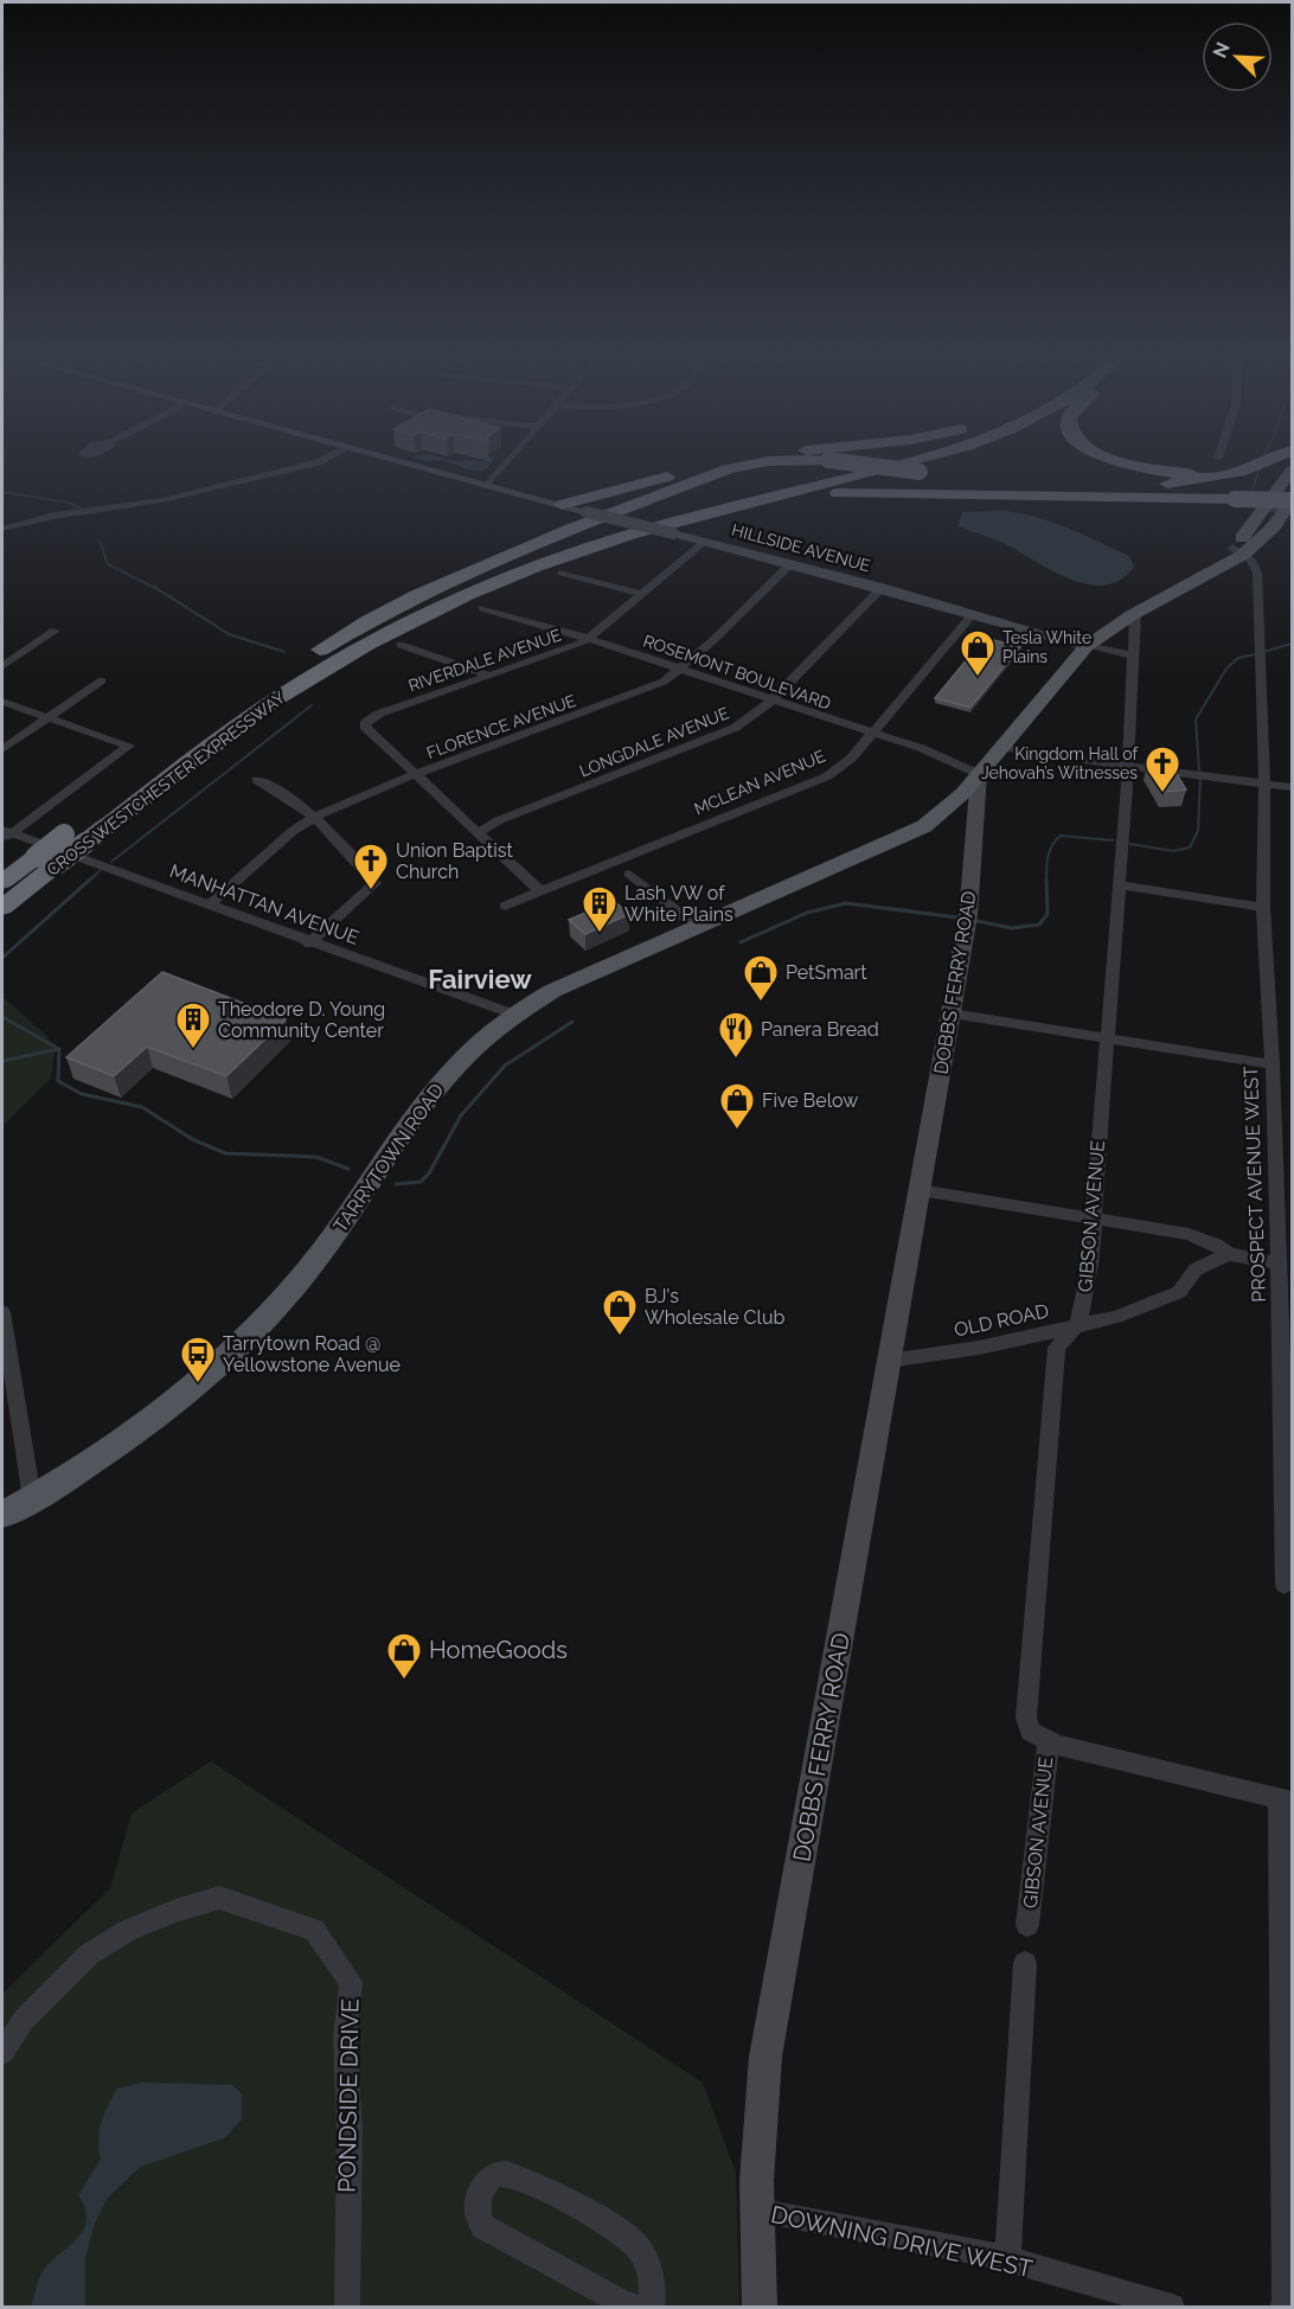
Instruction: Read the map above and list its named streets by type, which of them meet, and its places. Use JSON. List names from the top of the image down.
{
  "streets": {
    "highway": ["CROSS WESTCHESTER EXPRESSWAY"],
    "main road": ["HILLSIDE AVENUE", "DOBBS FERRY ROAD", "TARRYTOWN ROAD"],
    "street": [
      "RIVERDALE AVENUE",
      "ROSEMONT BOULEVARD",
      "FLORENCE AVENUE",
      "LONGDALE AVENUE",
      "MCLEAN AVENUE",
      "MANHATTAN AVENUE",
      "PROSPECT AVENUE WEST",
      "GIBSON AVENUE",
      "OLD ROAD",
      "PONDSIDE DRIVE",
      "DOWNING DRIVE WEST"
    ]
  },
  "crossings": [
    ["HILLSIDE AVENUE", "RIVERDALE AVENUE"],
    ["HILLSIDE AVENUE", "FLORENCE AVENUE"],
    ["HILLSIDE AVENUE", "LONGDALE AVENUE"],
    ["HILLSIDE AVENUE", "MCLEAN AVENUE"],
    ["HILLSIDE AVENUE", "CROSS WESTCHESTER EXPRESSWAY"],
    ["HILLSIDE AVENUE", "TARRYTOWN ROAD"],
    ["RIVERDALE AVENUE", "ROSEMONT BOULEVARD"],
    ["RIVERDALE AVENUE", "FLORENCE AVENUE"],
    ["ROSEMONT BOULEVARD", "FLORENCE AVENUE"],
    ["ROSEMONT BOULEVARD", "LONGDALE AVENUE"],
    ["ROSEMONT BOULEVARD", "MCLEAN AVENUE"],
    ["ROSEMONT BOULEVARD", "DOBBS FERRY ROAD"],
    ["ROSEMONT BOULEVARD", "TARRYTOWN ROAD"],
    ["FLORENCE AVENUE", "MANHATTAN AVENUE"],
    ["MANHATTAN AVENUE", "TARRYTOWN ROAD"],
    ["DOBBS FERRY ROAD", "TARRYTOWN ROAD"],
    ["DOBBS FERRY ROAD", "OLD ROAD"],
    ["DOBBS FERRY ROAD", "DOWNING DRIVE WEST"],
    ["TARRYTOWN ROAD", "PROSPECT AVENUE WEST"],
    ["TARRYTOWN ROAD", "GIBSON AVENUE"],
    ["GIBSON AVENUE", "OLD ROAD"]
  ],
  "districts": ["Fairview"],
  "places": {
    "shop": [
      "Tesla White Plains",
      "PetSmart",
      "Five Below",
      "BJ's Wholesale Club",
      "HomeGoods"
    ],
    "church": ["Kingdom Hall of Jehovah’s Witnesses", "Union Baptist Church"],
    "building": ["Lash VW of White Plains", "Theodore D. Young Community Center"],
    "restaurant": ["Panera Bread"],
    "bus stop": ["Tarrytown Road @ Yellowstone Avenue"]
  },
  "north": "top left"
}
